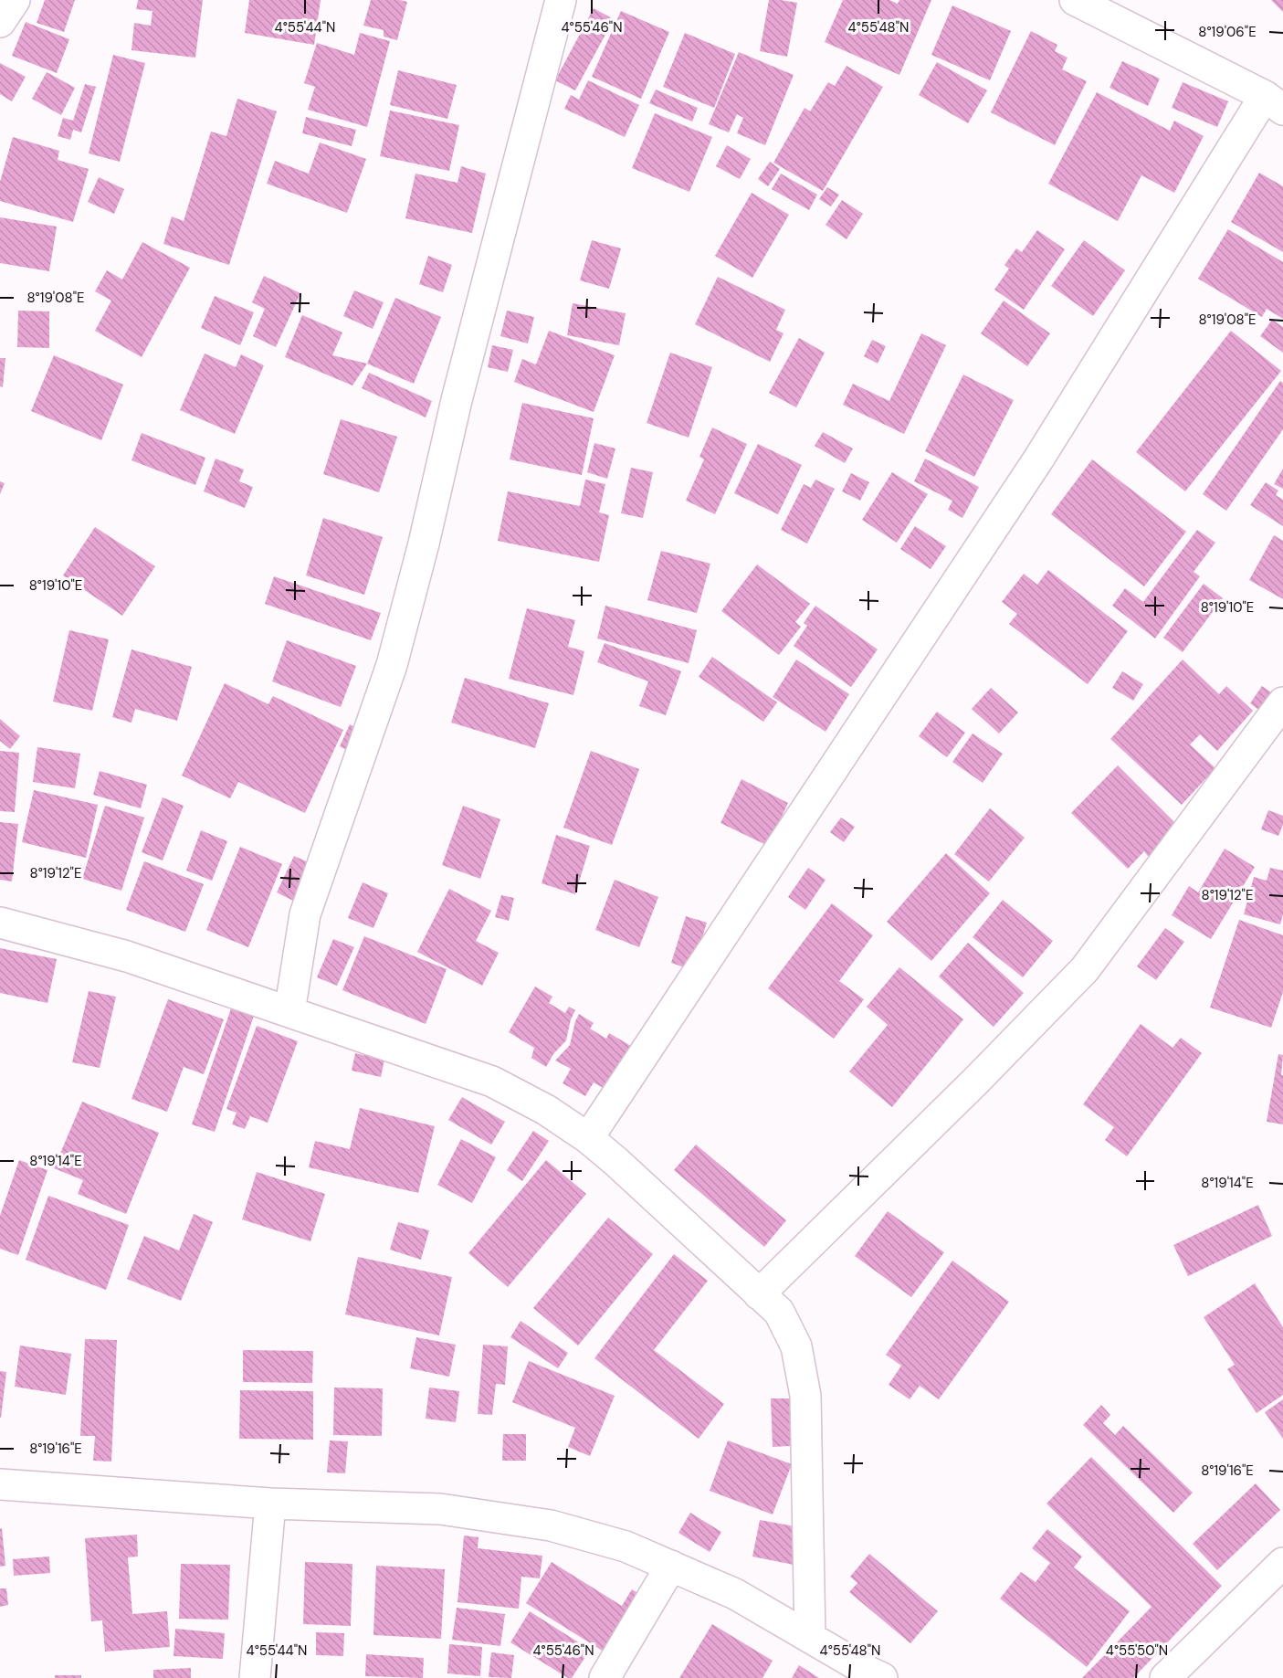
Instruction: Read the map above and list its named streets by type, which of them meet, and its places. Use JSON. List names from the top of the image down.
{
  "coordinates": [
    "4°55'44\"N",
    "4°55'46\"N",
    "4°55'48\"N",
    "8°19'06\"E",
    "8°19'08\"E",
    "8°19'10\"E",
    "8°19'12\"E",
    "8°19'14\"E",
    "8°19'16\"E",
    "4°55'50\"N"
  ]
}
